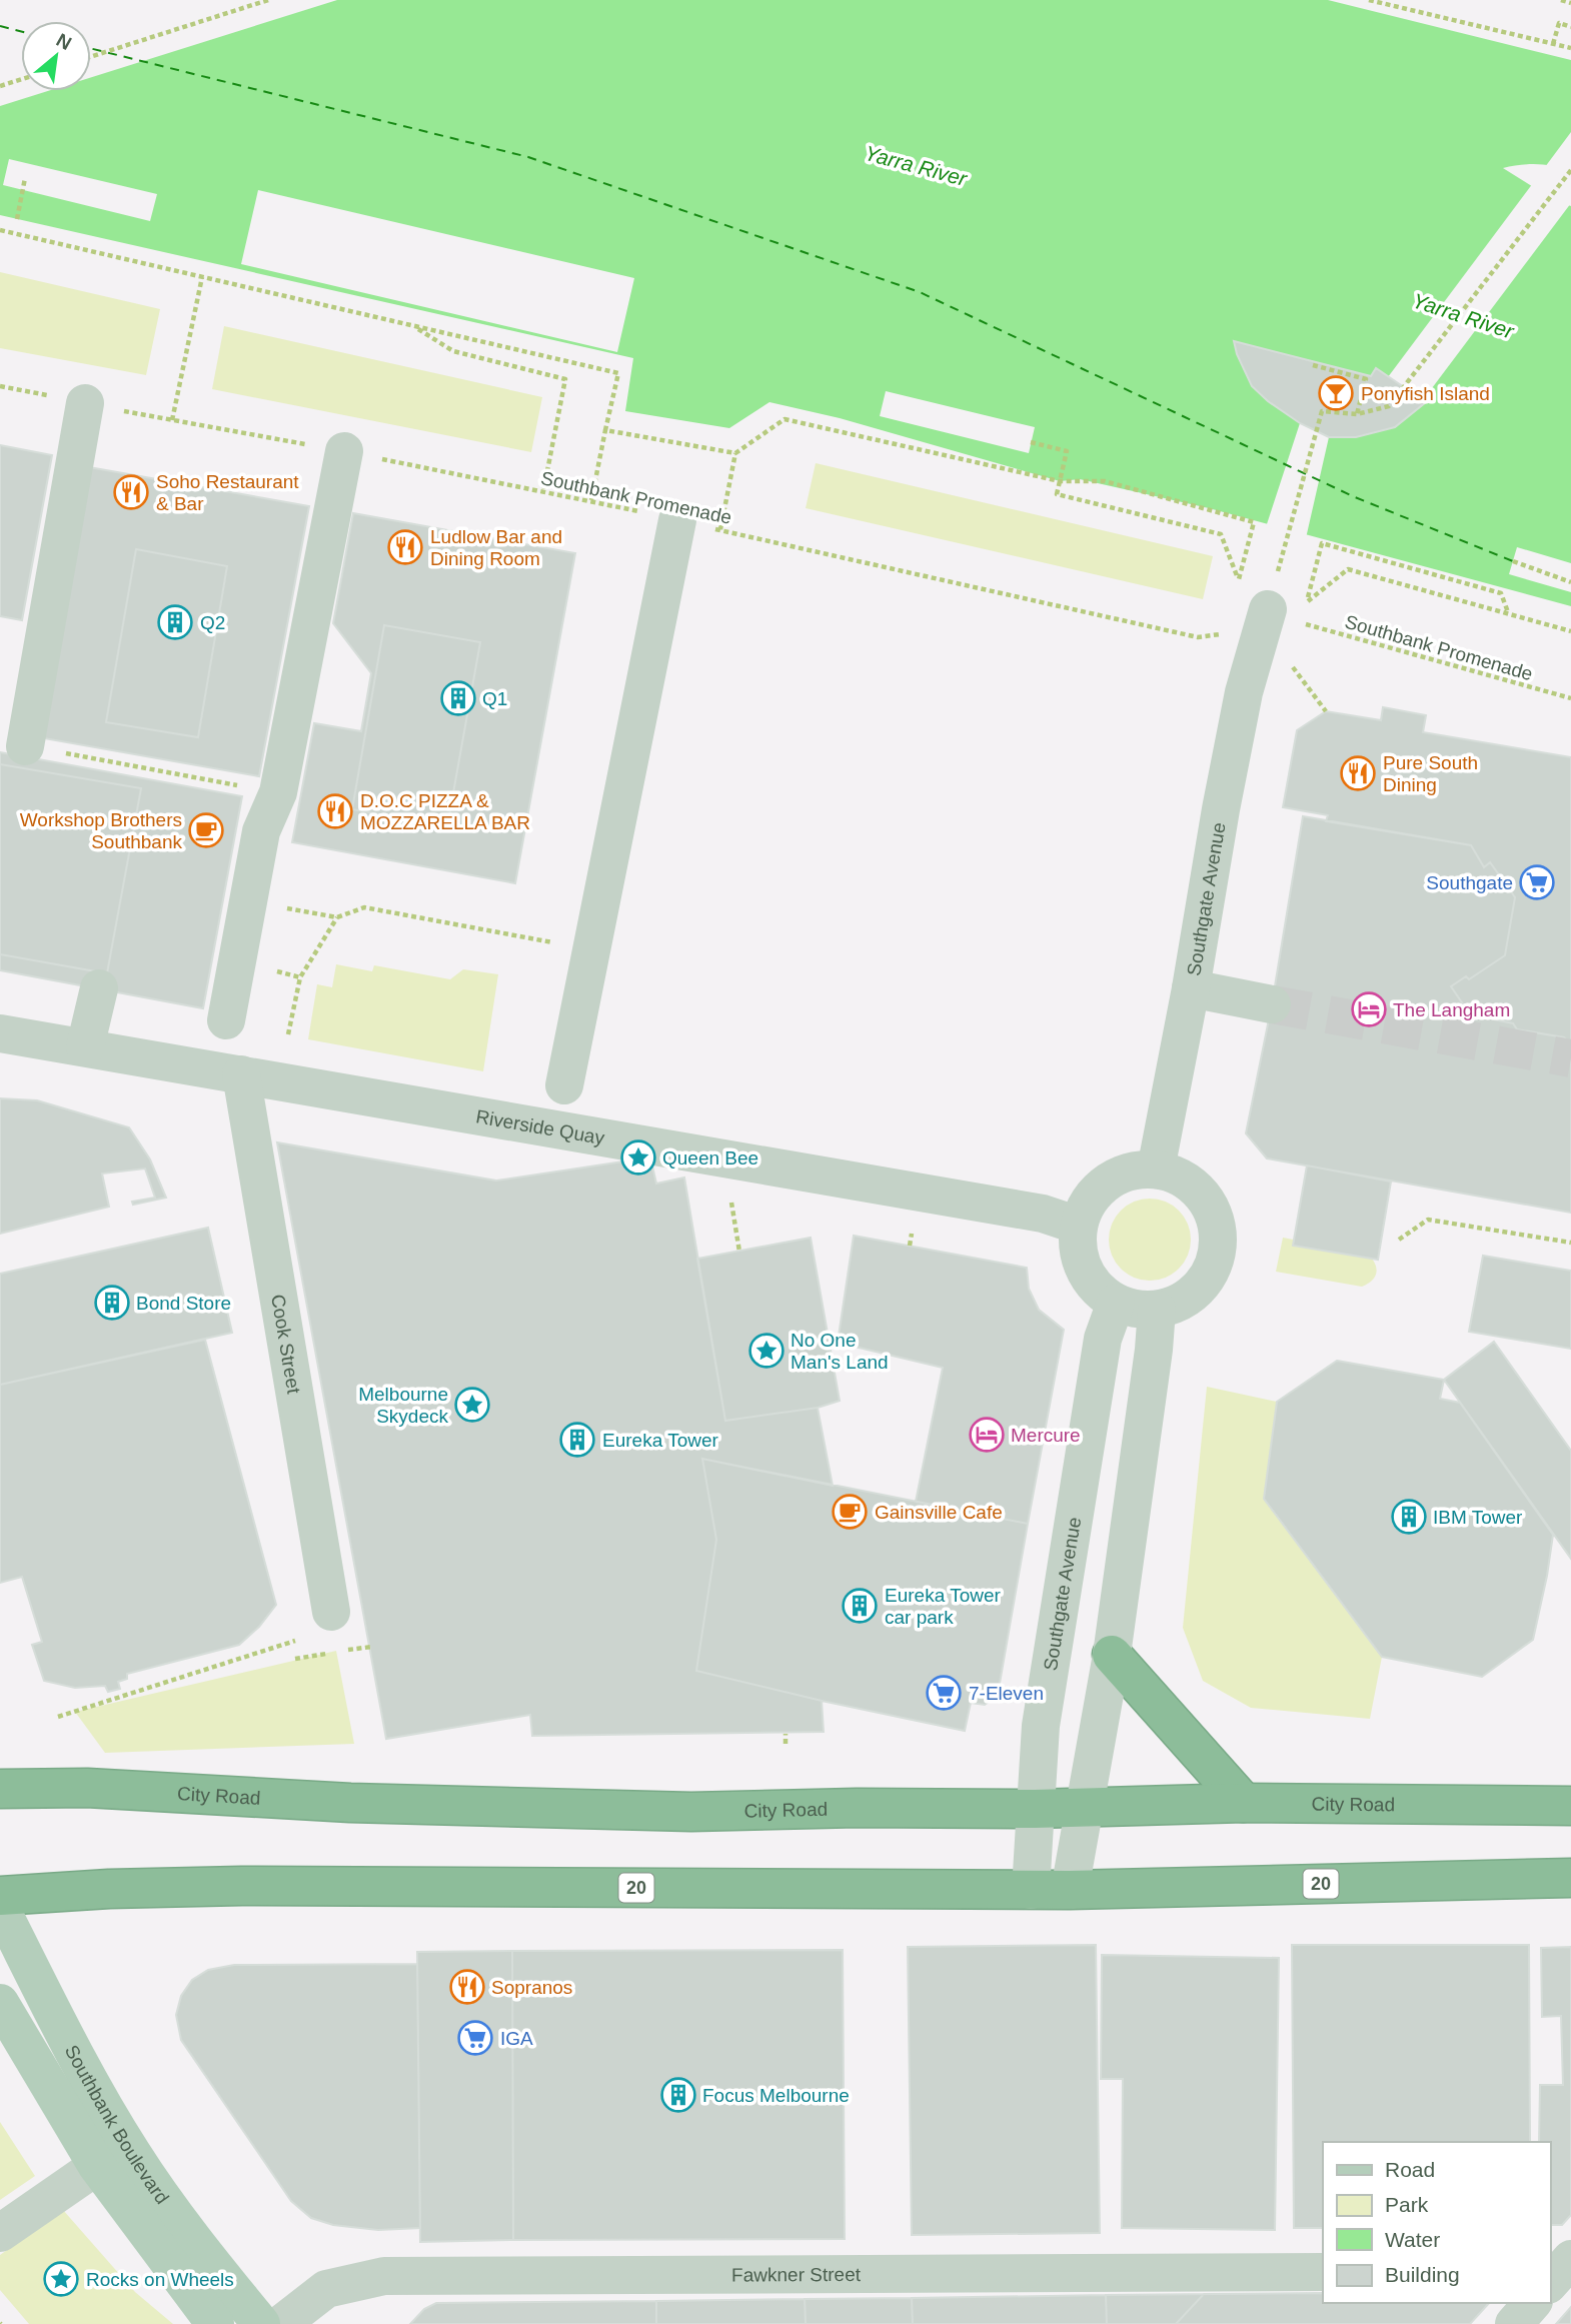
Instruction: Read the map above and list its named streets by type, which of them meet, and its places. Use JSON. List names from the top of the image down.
{
  "streets": {
    "highway": ["City Road", "20"],
    "main road": ["Southbank Boulevard"],
    "street": [
      "Southgate Avenue",
      "Riverside Quay",
      "Cook Street",
      "Fawkner Street"
    ],
    "path": ["Southbank Promenade"]
  },
  "crossings": [
    ["Southbank Promenade", "Southgate Avenue"],
    ["Southgate Avenue", "Riverside Quay"],
    ["Southgate Avenue", "City Road"],
    ["Southgate Avenue", "20"],
    ["Riverside Quay", "Cook Street"]
  ],
  "water": ["Yarra River"],
  "places": {
    "bar": ["Ponyfish Island"],
    "restaurant": [
      "Soho Restaurant & Bar",
      "Ludlow Bar and Dining Room",
      "Pure South Dining",
      "D.O.C PIZZA & MOZZARELLA BAR",
      "Sopranos"
    ],
    "building": [
      "Q2",
      "Q1",
      "Bond Store",
      "Eureka Tower",
      "IBM Tower",
      "Eureka Tower car park",
      "Focus Melbourne"
    ],
    "cafe": ["Workshop Brothers Southbank", "Gainsville Cafe"],
    "supermarket": ["Southgate", "7-Eleven", "IGA"],
    "hotel": ["The Langham", "Mercure"],
    "place": [
      "Queen Bee",
      "No One Man's Land",
      "Melbourne Skydeck",
      "Rocks on Wheels"
    ]
  },
  "legend": [
    "Road",
    "Park",
    "Water",
    "Building"
  ],
  "north": "top right"
}
